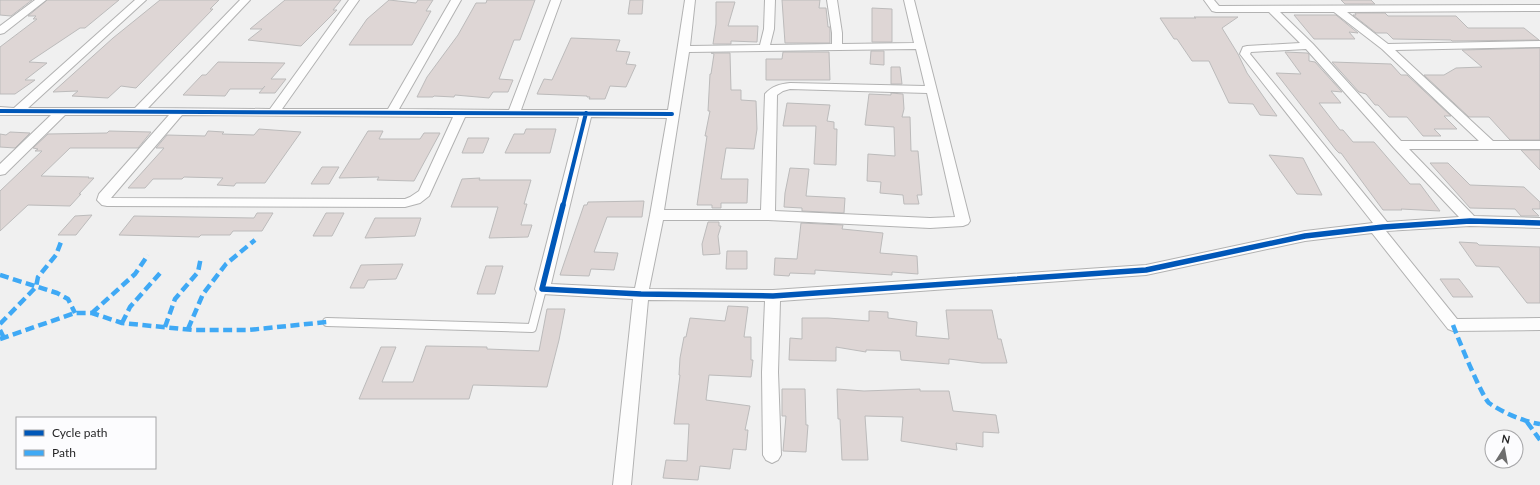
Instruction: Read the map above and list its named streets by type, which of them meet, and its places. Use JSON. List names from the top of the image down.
{
  "legend": ["Cycle path", "Path"],
  "north": "top"
}
